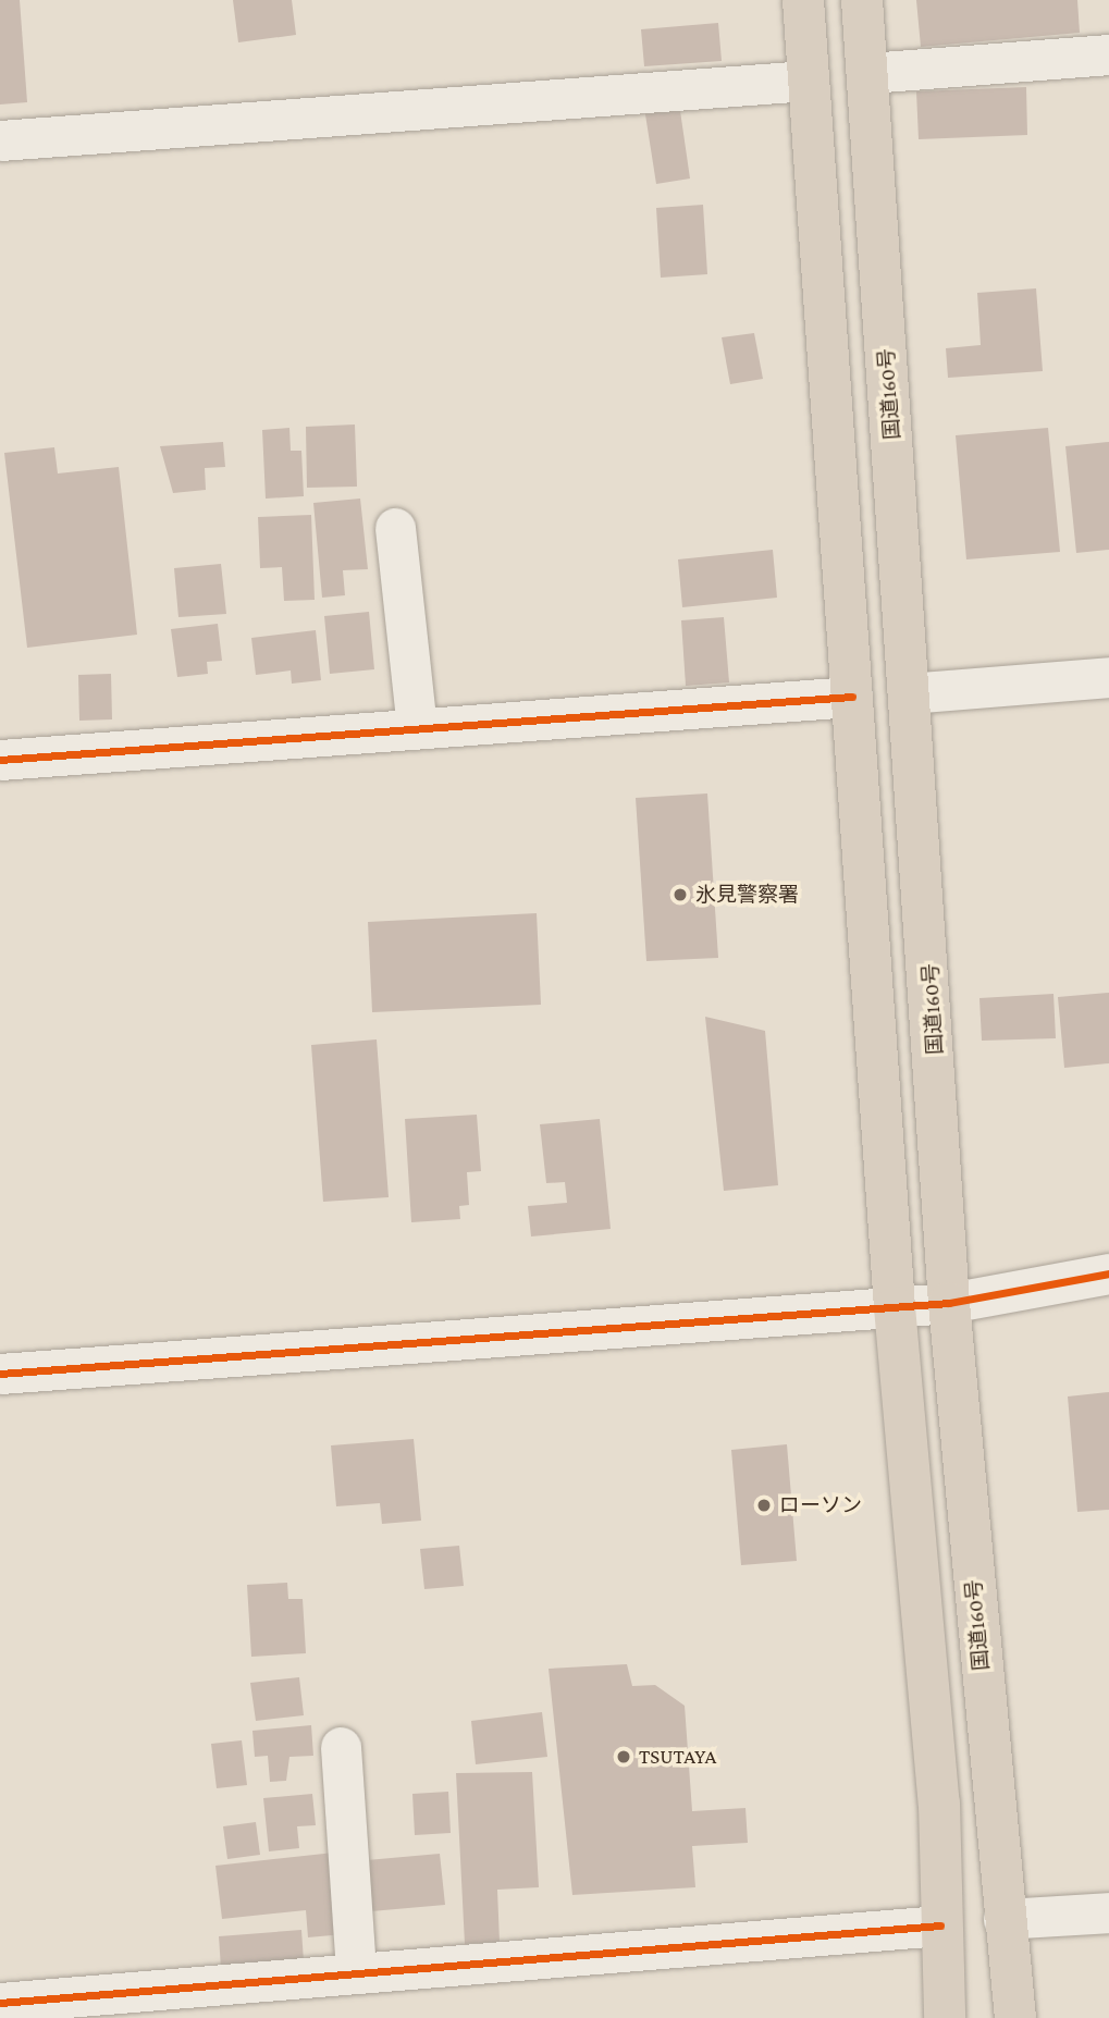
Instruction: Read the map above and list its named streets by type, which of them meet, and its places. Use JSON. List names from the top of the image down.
{
  "streets": {
    "highway": ["国道160号"]
  },
  "places": ["氷見警察署", "ローソン", "TSUTAYA"]
}
